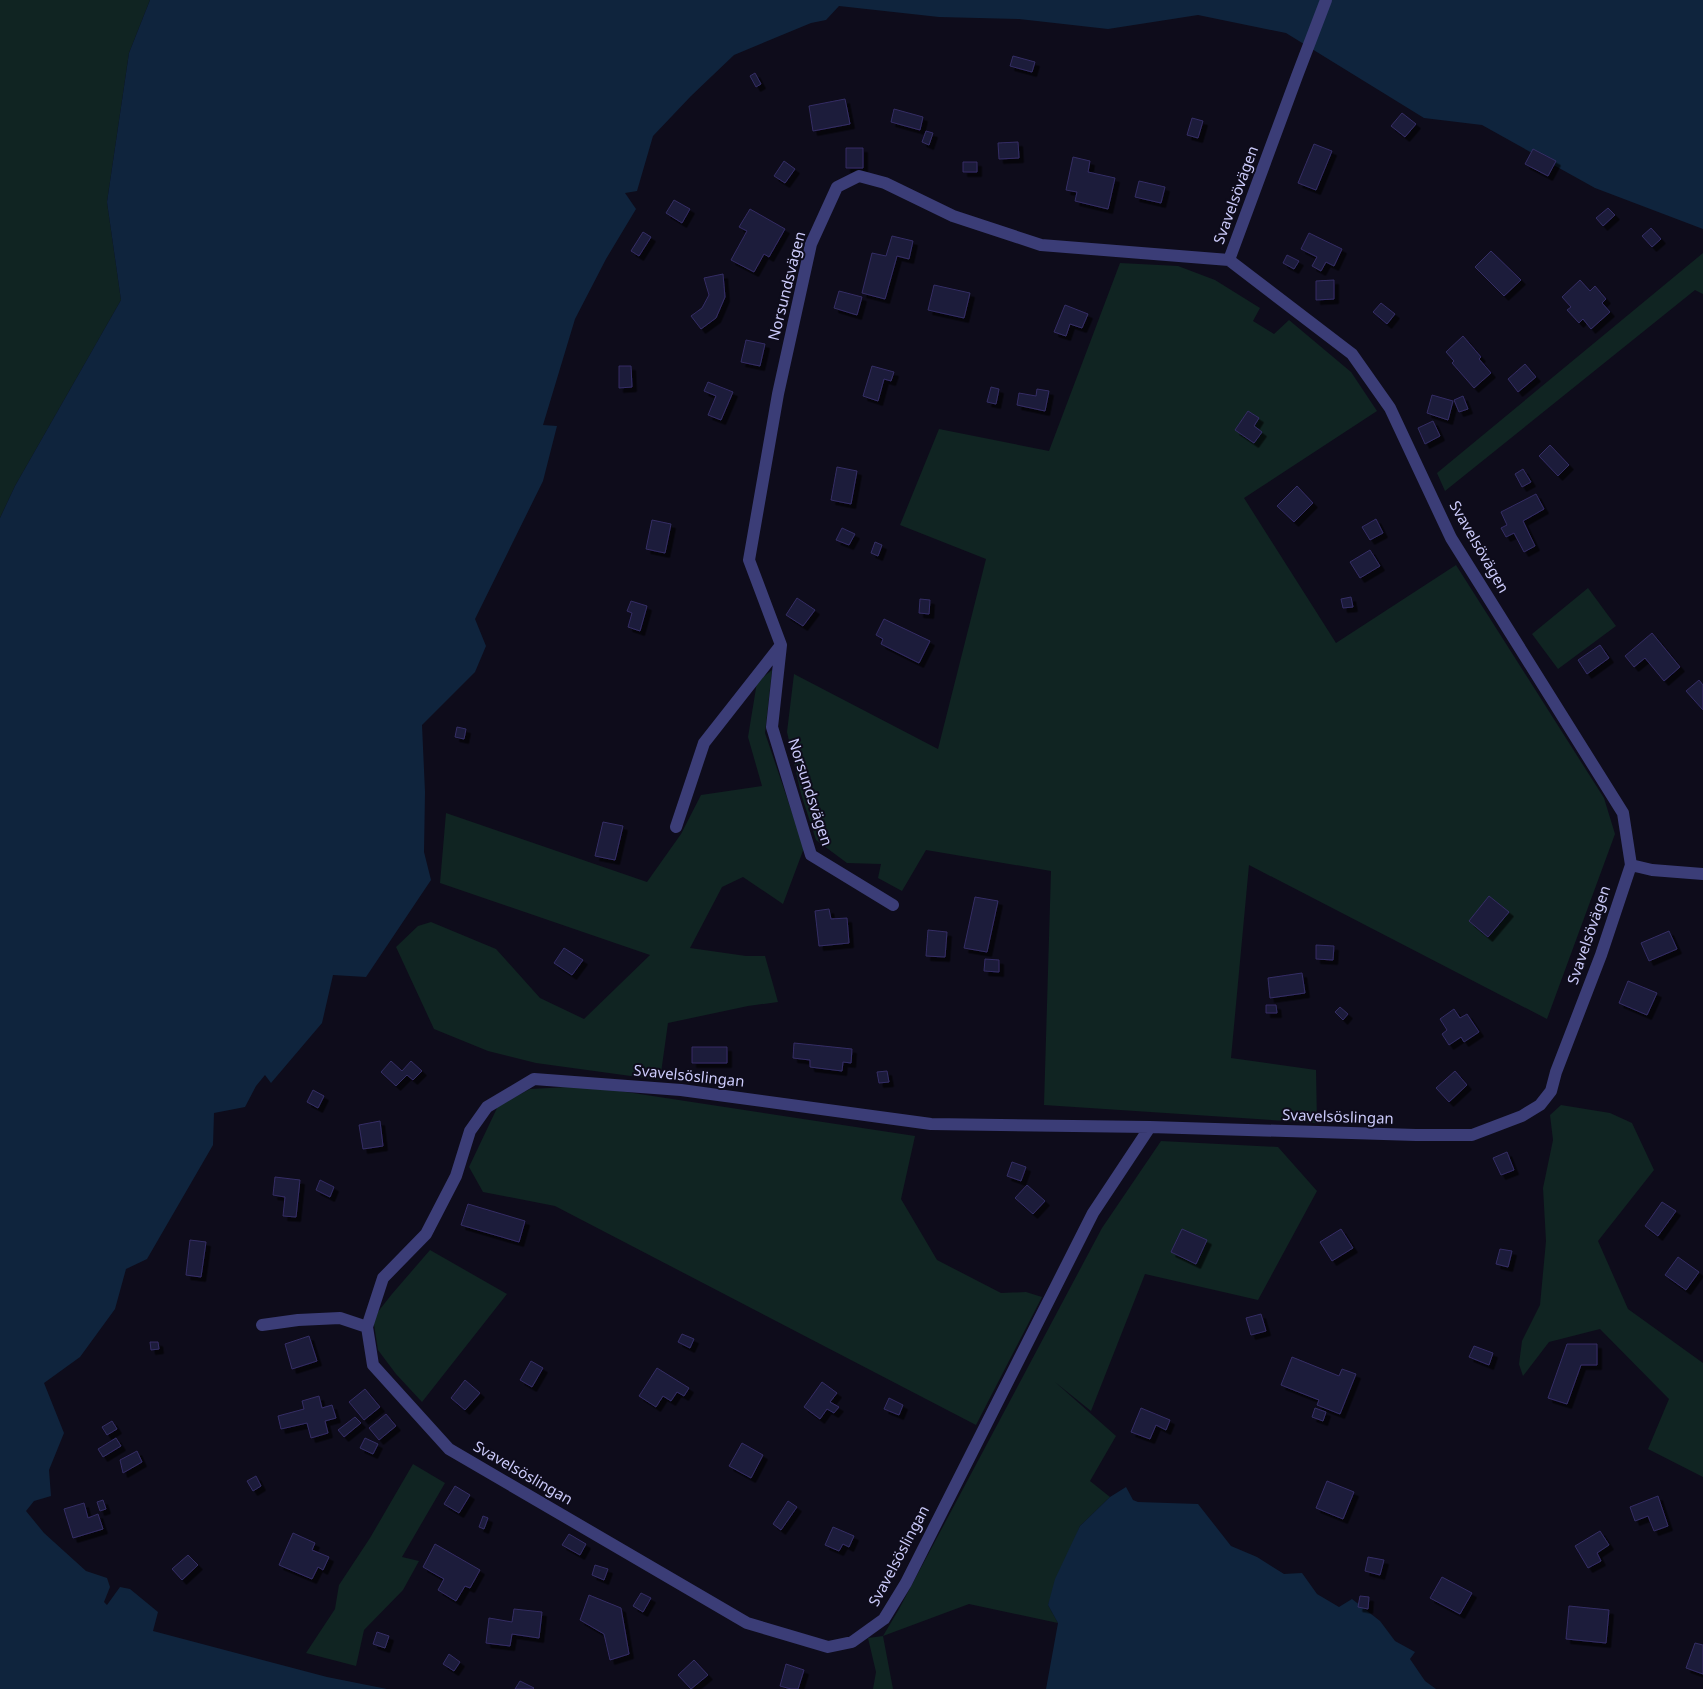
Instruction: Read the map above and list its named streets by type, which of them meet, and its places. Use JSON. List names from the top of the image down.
{
  "streets": {
    "street": ["Svavelsövägen", "Norsundsvägen", "Svavelsöslingan"]
  },
  "crossings": [
    ["Svavelsövägen", "Norsundsvägen"],
    ["Svavelsövägen", "Svavelsöslingan"]
  ]
}
